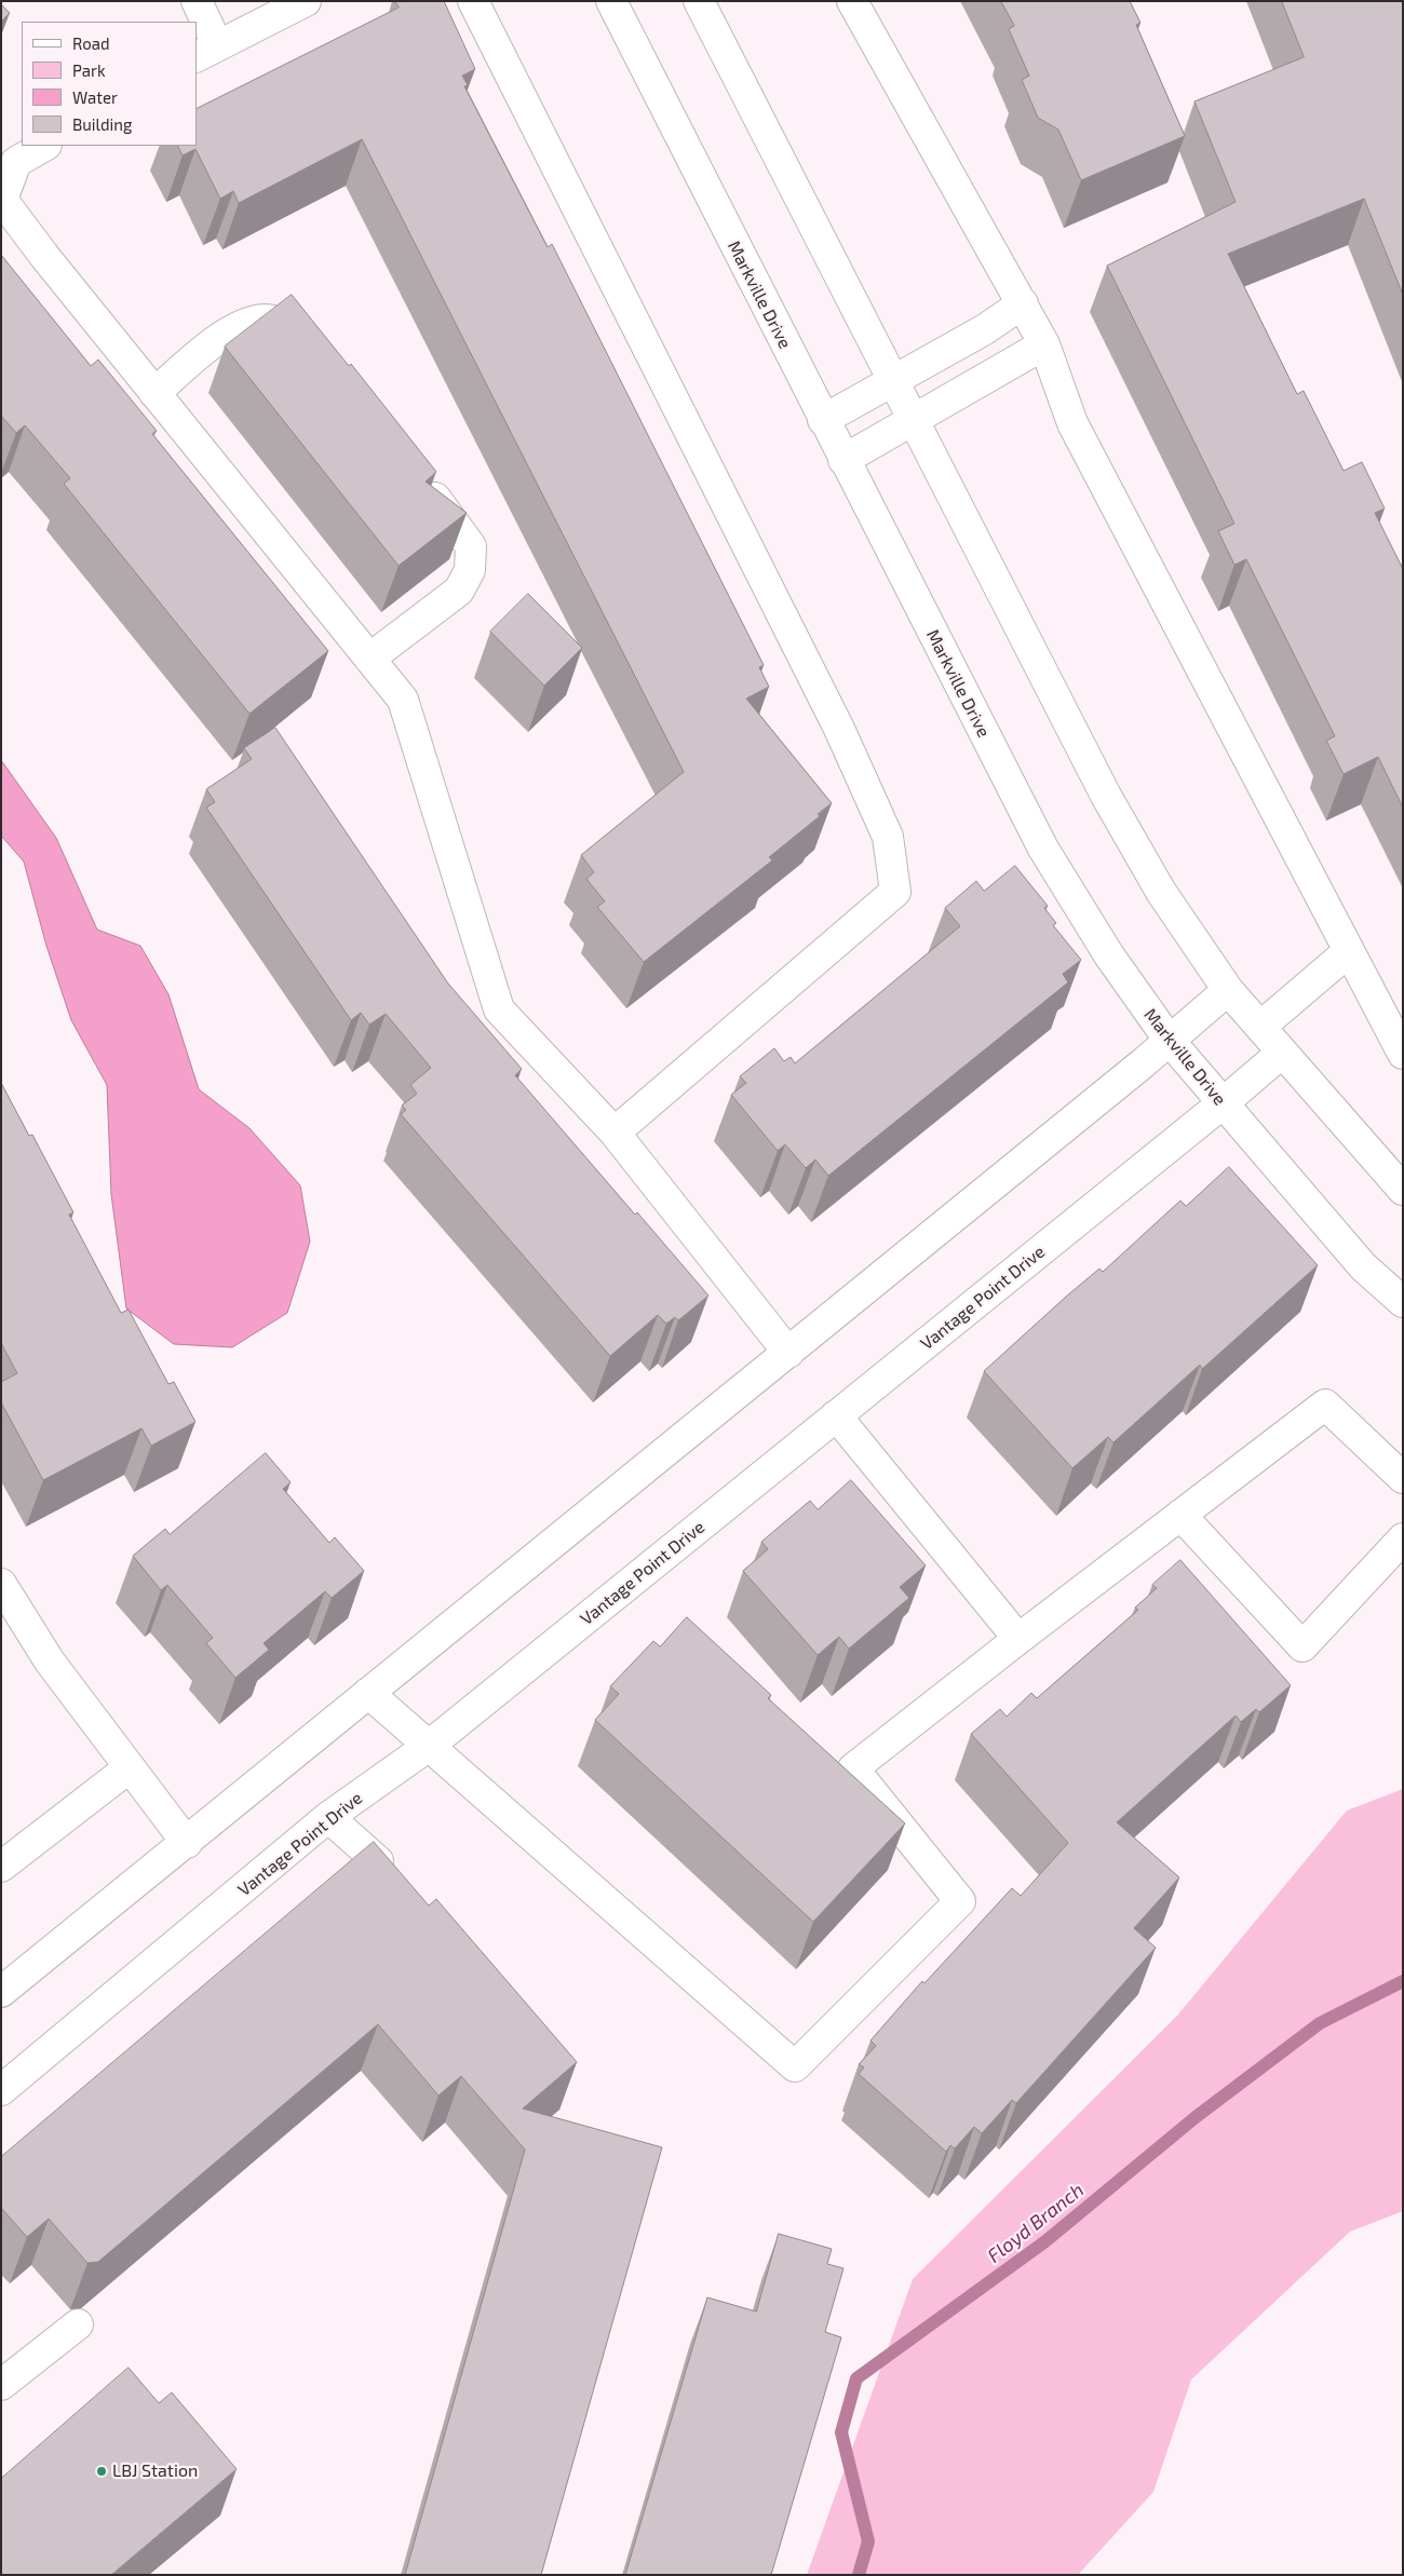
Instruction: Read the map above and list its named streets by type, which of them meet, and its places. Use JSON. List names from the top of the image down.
{
  "streets": {
    "street": ["Markville Drive", "Vantage Point Drive"]
  },
  "crossings": [
    ["Markville Drive", "Vantage Point Drive"]
  ],
  "water": ["Floyd Branch"],
  "places": ["LBJ Station"],
  "legend": [
    "Road",
    "Park",
    "Water",
    "Building"
  ]
}
